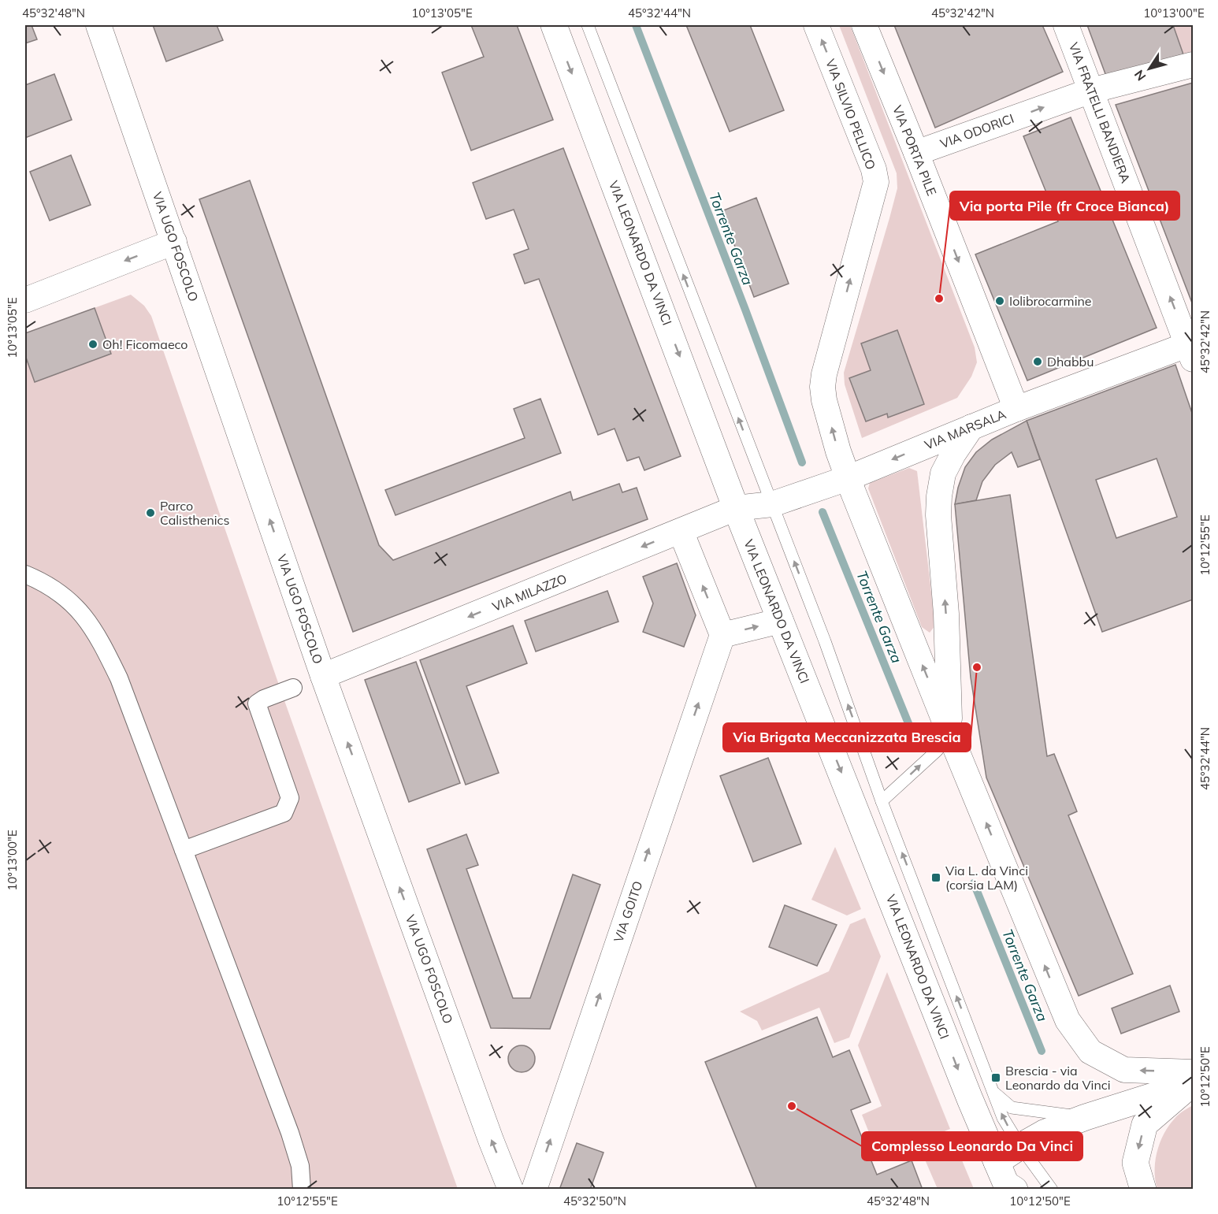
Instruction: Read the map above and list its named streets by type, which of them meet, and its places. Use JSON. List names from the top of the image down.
{
  "streets": {
    "main road": ["VIA LEONARDO DA VINCI"],
    "street": [
      "VIA FRATELLI BANDIERA",
      "VIA SILVIO PELLICO",
      "VIA ODORICI",
      "VIA PORTA PILE",
      "VIA UGO FOSCOLO",
      "VIA MARSALA",
      "VIA MILAZZO",
      "VIA GOITO"
    ]
  },
  "crossings": [
    ["VIA FRATELLI BANDIERA", "VIA ODORICI"],
    ["VIA FRATELLI BANDIERA", "VIA MARSALA"],
    ["VIA SILVIO PELLICO", "VIA MARSALA"],
    ["VIA ODORICI", "VIA PORTA PILE"],
    ["VIA PORTA PILE", "VIA MARSALA"],
    ["VIA UGO FOSCOLO", "VIA MILAZZO"],
    ["VIA LEONARDO DA VINCI", "VIA MARSALA"],
    ["VIA LEONARDO DA VINCI", "VIA MILAZZO"],
    ["VIA MARSALA", "VIA MILAZZO"]
  ],
  "one_way": [
    "VIA FRATELLI BANDIERA",
    "VIA SILVIO PELLICO",
    "VIA ODORICI",
    "VIA PORTA PILE",
    "VIA LEONARDO DA VINCI",
    "VIA MILAZZO",
    "VIA GOITO"
  ],
  "water": ["Torrente Garza"],
  "places": {
    "other": [
      "Via porta Pile (fr Croce Bianca)",
      "Iolibrocarmine",
      "Oh! Ficomaeco",
      "Dhabbu",
      "Parco Calisthenics",
      "Via Brigata Meccanizzata Brescia",
      "Complesso Leonardo Da Vinci"
    ],
    "transit": ["Via L. da Vinci (corsia LAM)", "Brescia - via Leonardo da Vinci"]
  },
  "north": "bottom left",
  "coordinates": [
    "45°32'48\"N",
    "10°13'05\"E",
    "45°32'44\"N",
    "45°32'42\"N",
    "10°13'00\"E",
    "10°12'55\"E",
    "10°12'50\"E",
    "45°32'50\"N"
  ]
}
